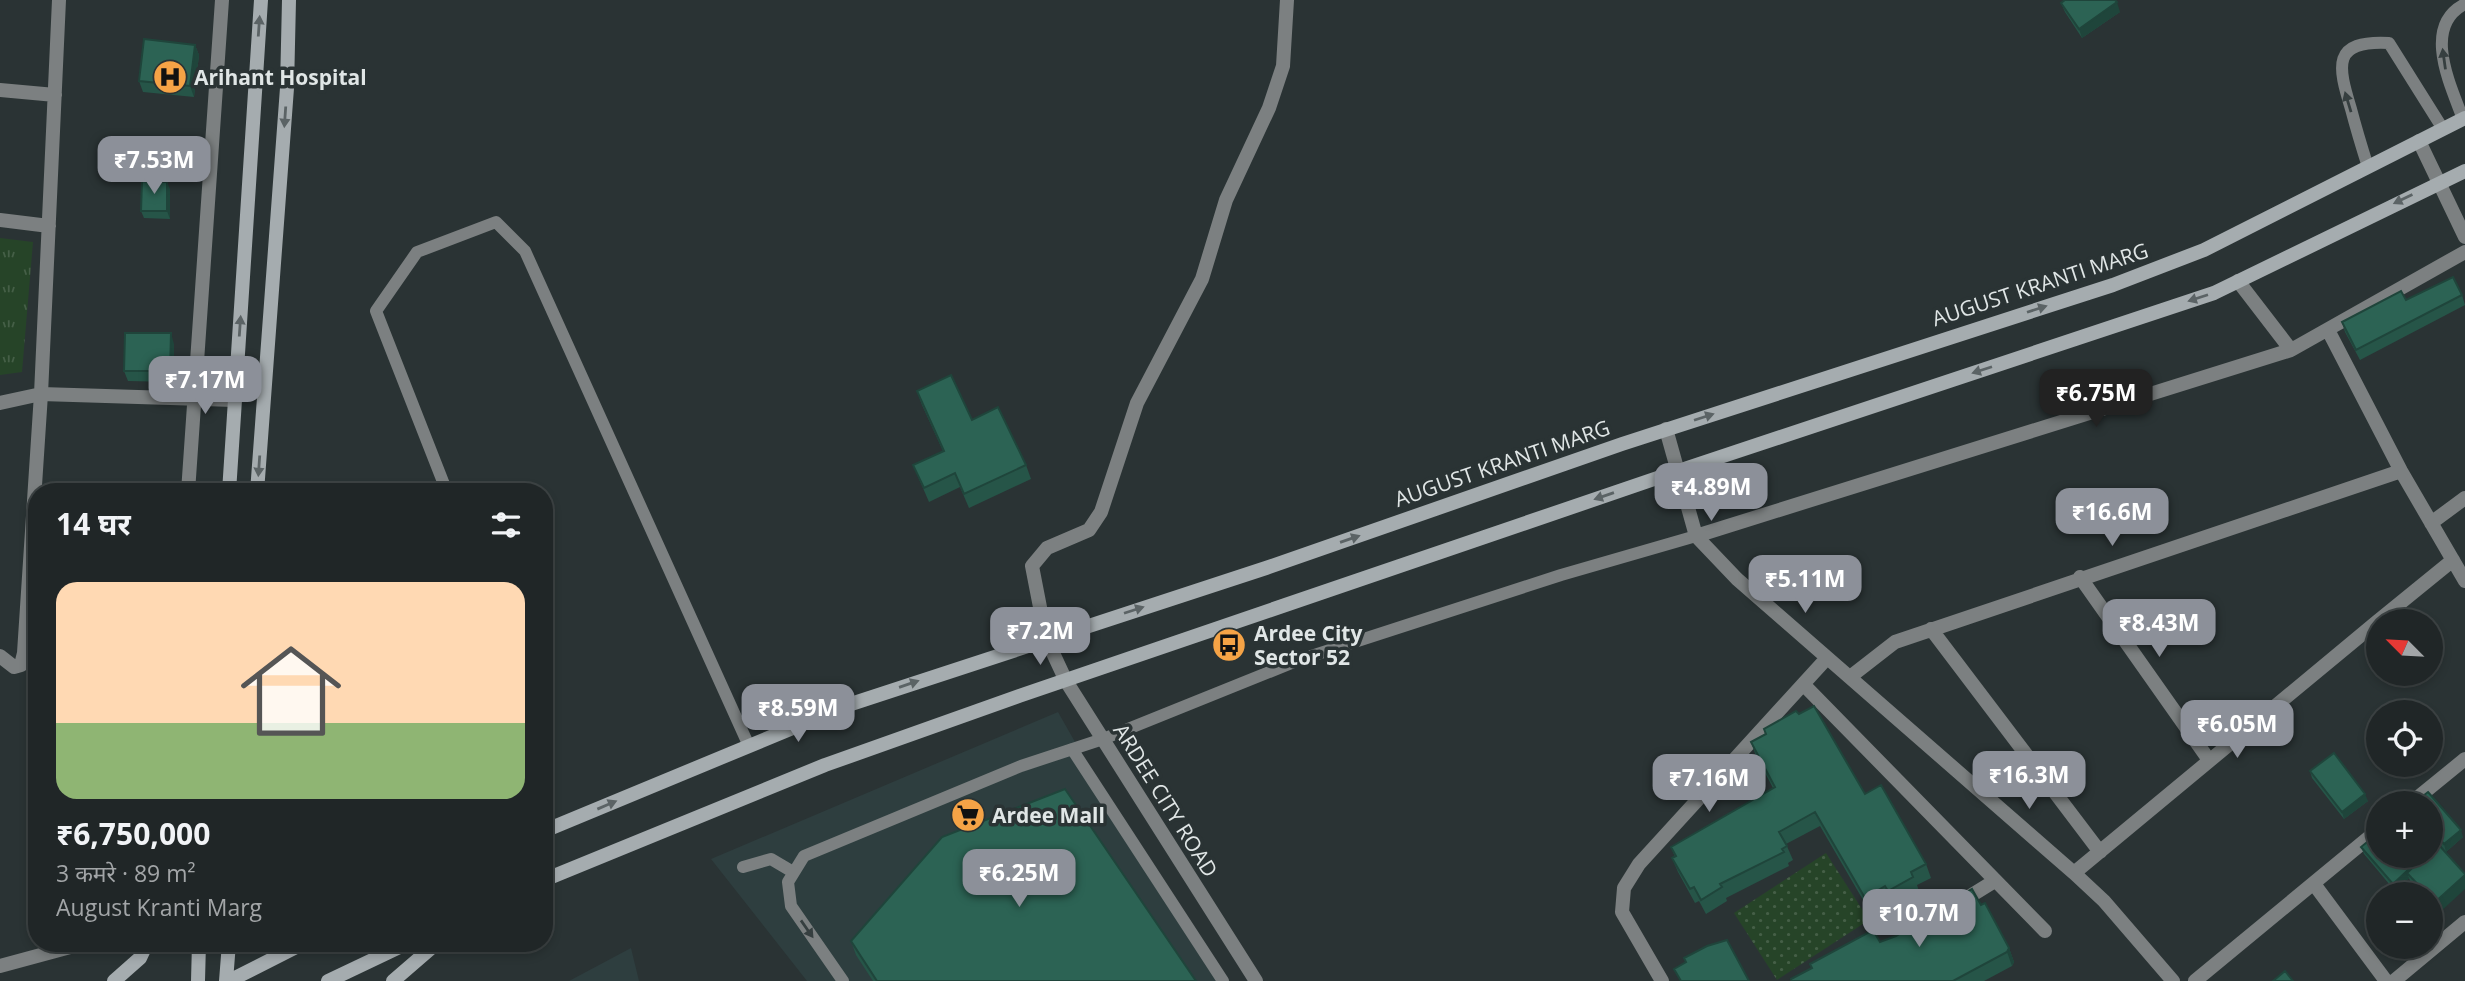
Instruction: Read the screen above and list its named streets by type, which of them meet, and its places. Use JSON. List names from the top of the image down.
{
  "streets": {
    "main road": ["AUGUST KRANTI MARG"],
    "street": ["ARDEE CITY ROAD"]
  },
  "crossings": [
    ["AUGUST KRANTI MARG", "ARDEE CITY ROAD"]
  ],
  "places": {
    "hospital": ["Arihant Hospital"],
    "bus stop": ["Ardee City Sector 52"],
    "supermarket": ["Ardee Mall"]
  },
  "north": "top left",
  "page": {
    "price": [
      "₹7.53M",
      "₹7.17M",
      "₹6.75M",
      "₹4.89M",
      "₹16.6M",
      "₹5.11M",
      "₹8.43M",
      "₹7.2M",
      "₹8.59M",
      "₹6.05M",
      "₹16.3M",
      "₹7.16M",
      "₹6.25M",
      "₹10.7M"
    ],
    "heading": "14 घर",
    "list": [
      {
        "name": "₹6,750,000",
        "note": "3 कमरे · 89 m² · August Kranti Marg"
      }
    ],
    "map_buttons": ["+", "−"]
  }
}
